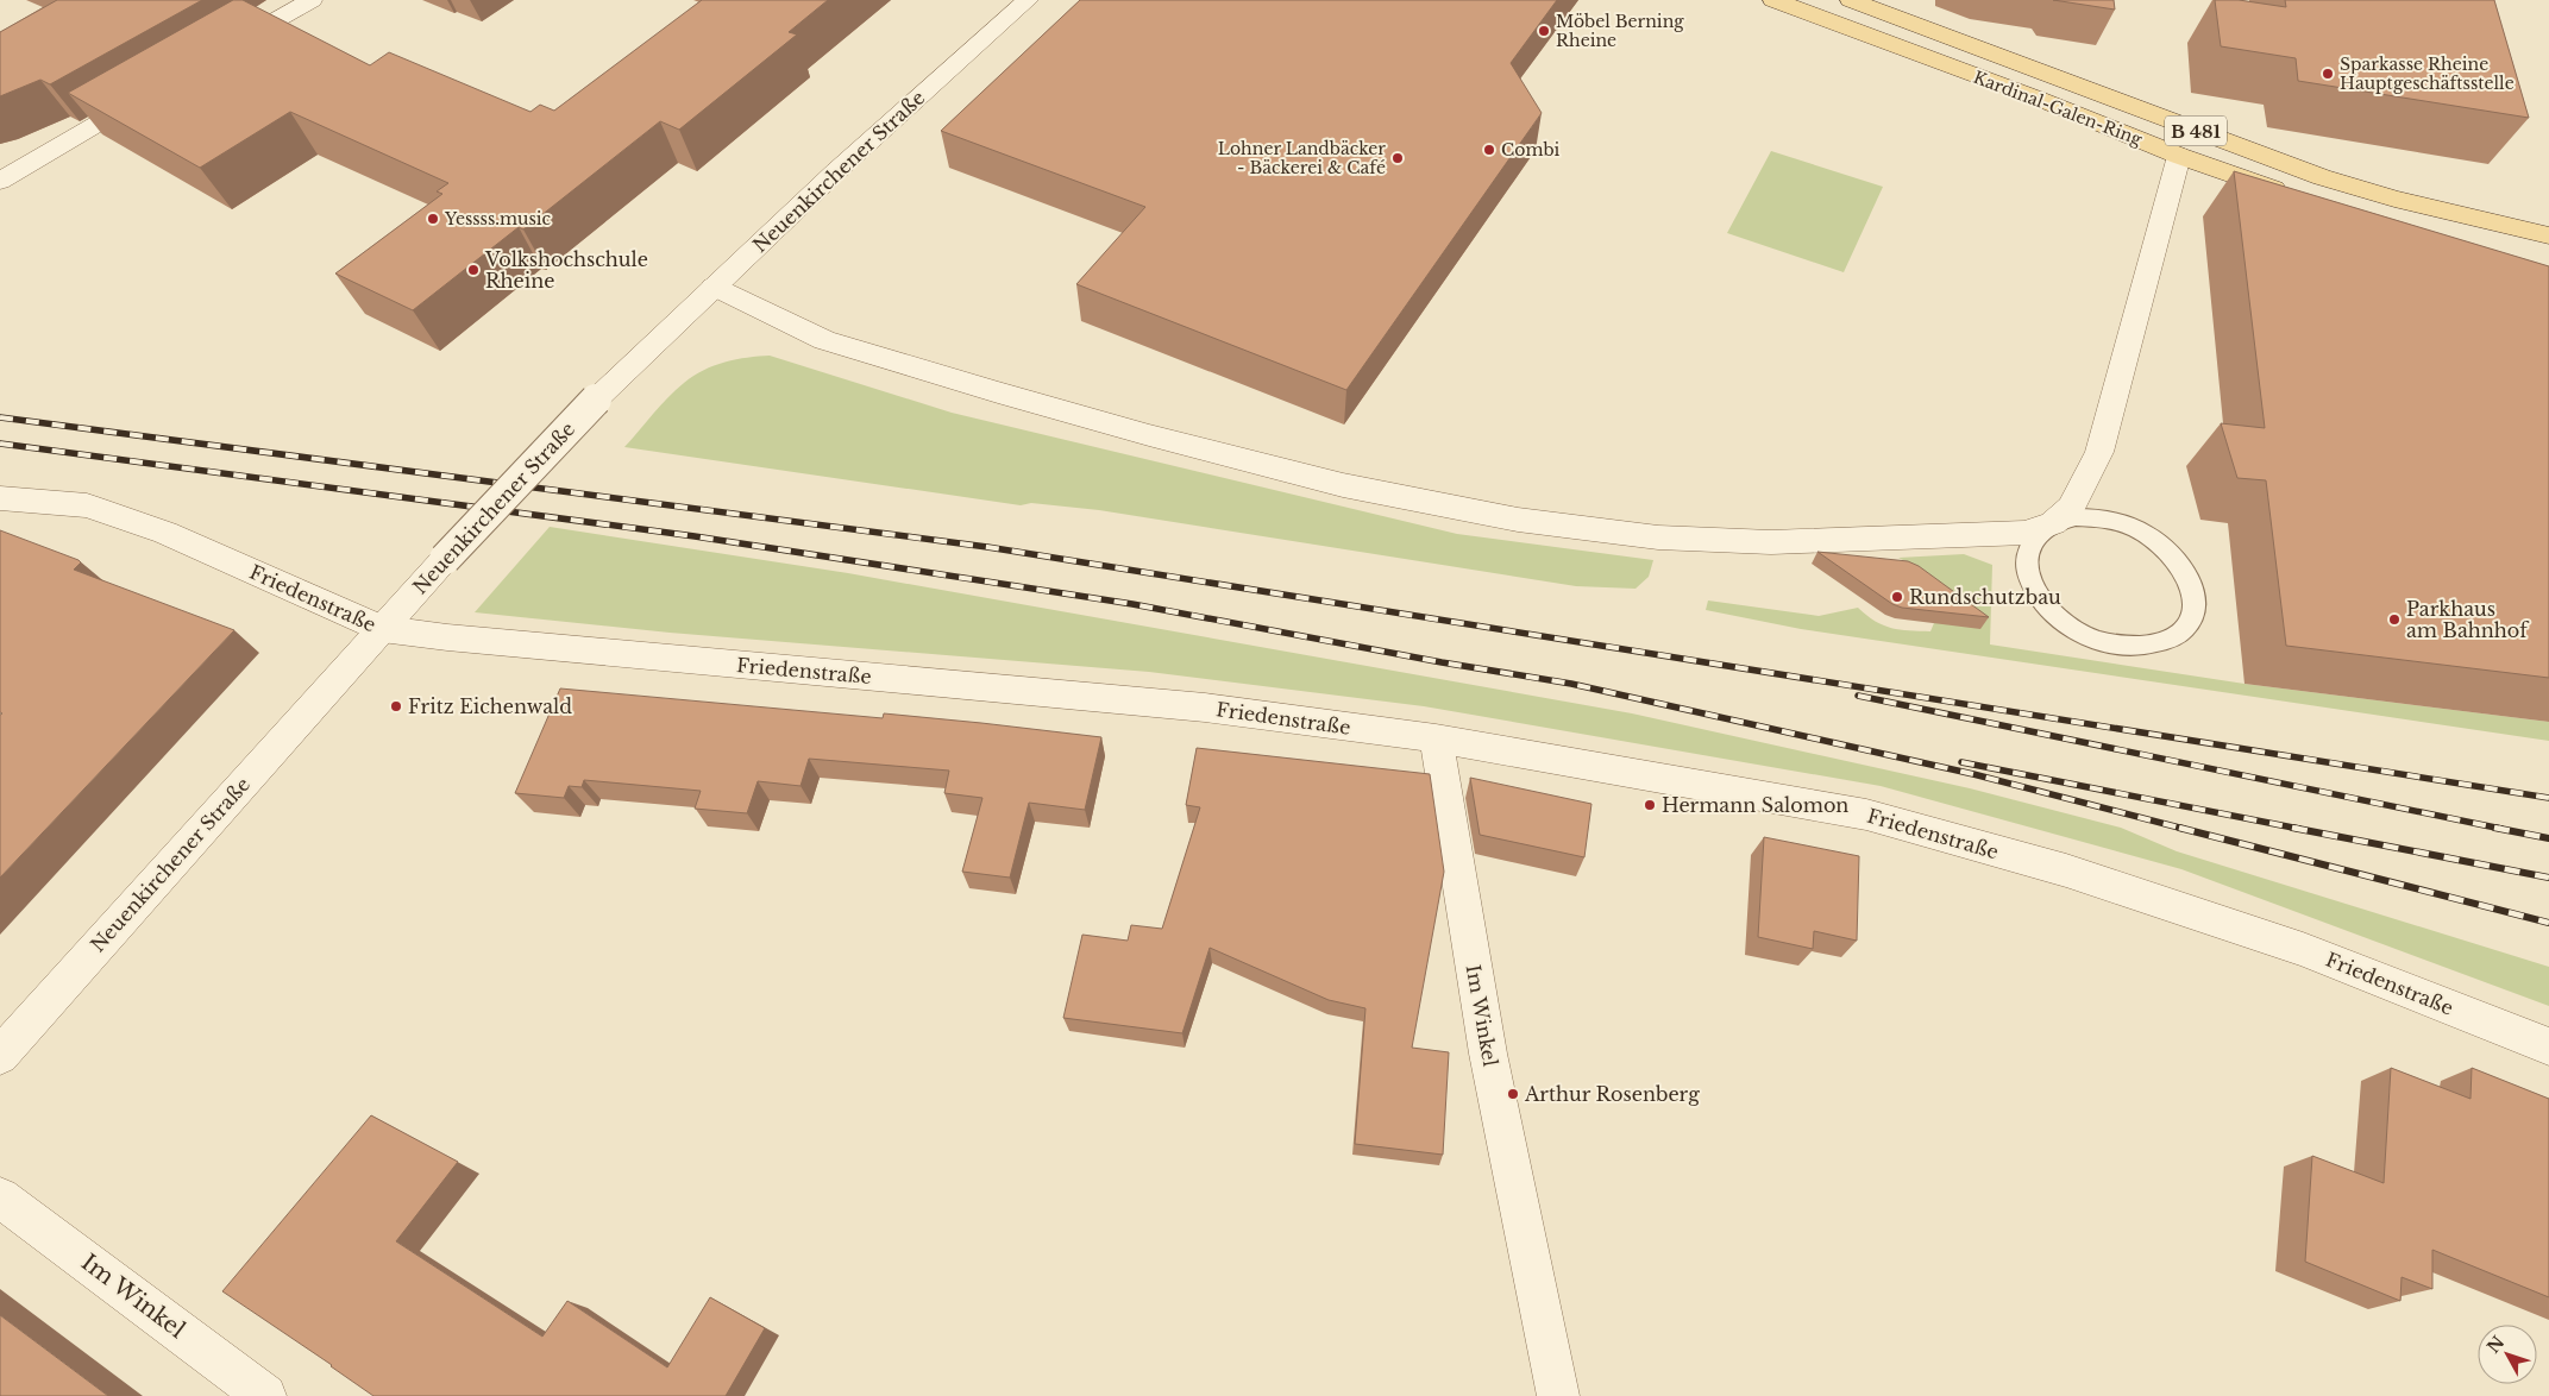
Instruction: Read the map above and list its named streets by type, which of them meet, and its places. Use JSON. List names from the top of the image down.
{
  "streets": {
    "main road": ["Kardinal-Galen-Ring", "B 481"],
    "street": ["Neuenkirchener Straße", "Friedenstraße", "Im Winkel"]
  },
  "crossings": [
    ["Neuenkirchener Straße", "Friedenstraße"],
    ["Friedenstraße", "Im Winkel"]
  ],
  "places": [
    "Möbel Berning Rheine",
    "Sparkasse Rheine Hauptgeschäftsstelle",
    "Combi",
    "Lohner Landbäcker - Bäckerei & Café",
    "Yessss.music",
    "Volkshochschule Rheine",
    "Rundschutzbau",
    "Parkhaus am Bahnhof",
    "Fritz Eichenwald",
    "Hermann Salomon",
    "Arthur Rosenberg"
  ],
  "north": "top left"
}
